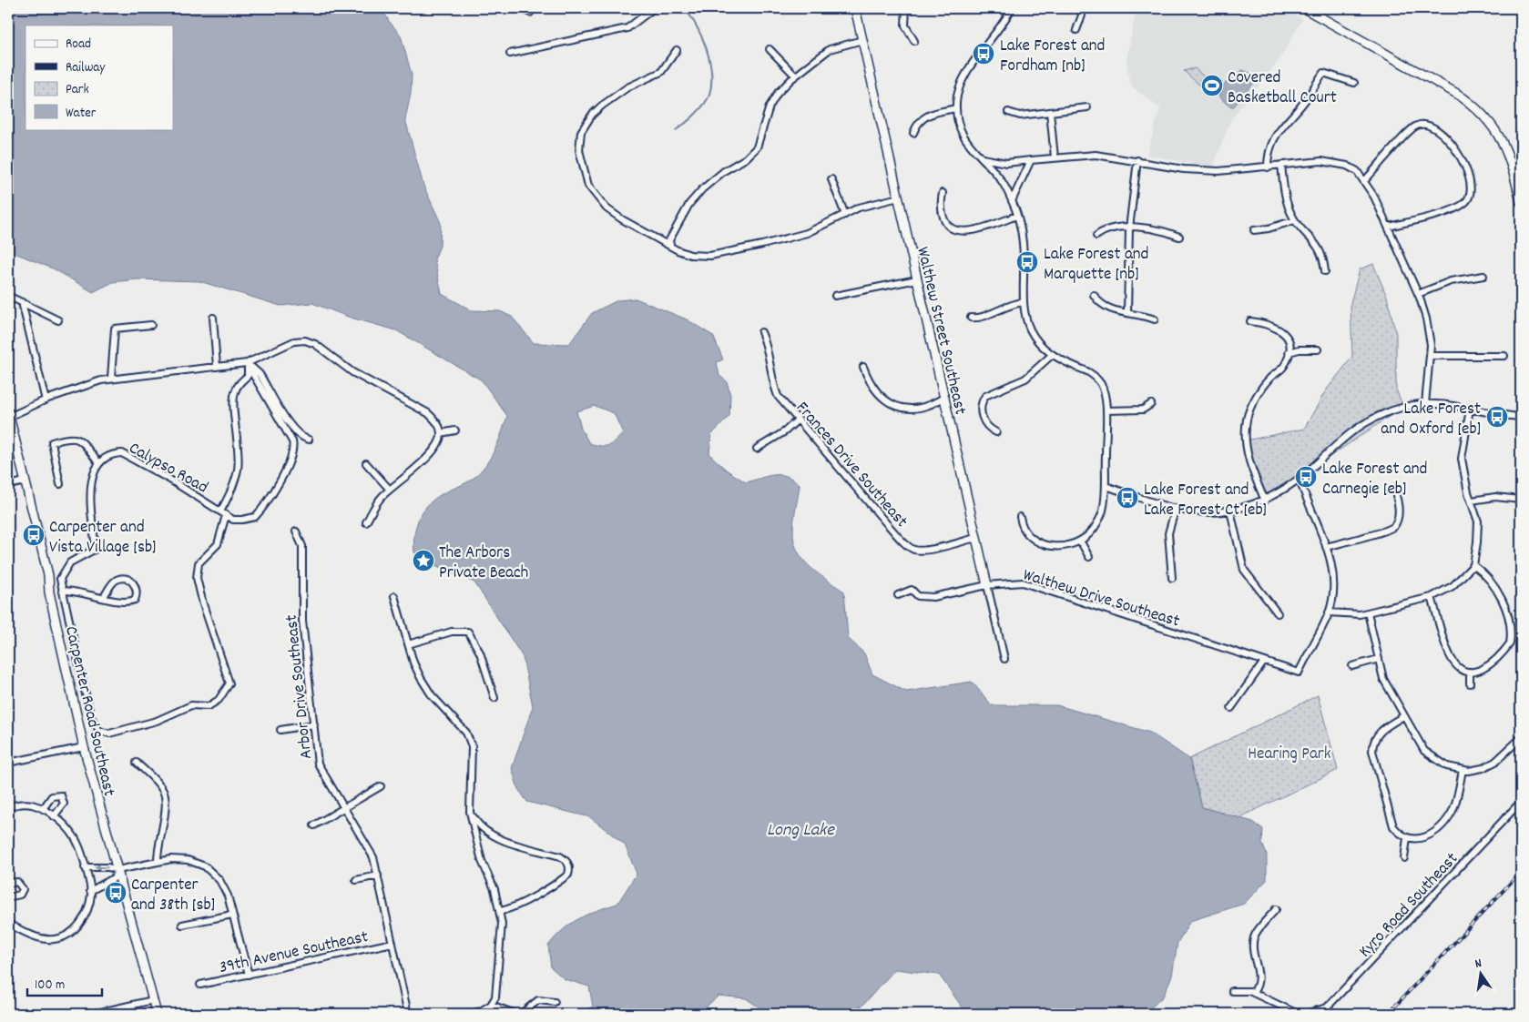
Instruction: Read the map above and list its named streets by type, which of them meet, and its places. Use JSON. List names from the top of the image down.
{
  "streets": {
    "street": [
      "Walthew Street Southeast",
      "Frances Drive Southeast",
      "Calypso Road",
      "Walthew Drive Southeast",
      "Arbor Drive Southeast",
      "Carpenter Road Southeast",
      "Kyro Road Southeast",
      "39th Avenue Southeast"
    ]
  },
  "crossings": [
    ["Walthew Street Southeast", "Frances Drive Southeast"],
    ["Walthew Street Southeast", "Walthew Drive Southeast"],
    ["Arbor Drive Southeast", "39th Avenue Southeast"]
  ],
  "water": ["Long Lake"],
  "parks": ["Hearing Park"],
  "places": {
    "bus stop": [
      "Lake Forest and Fordham [nb]",
      "Lake Forest and Marquette [nb]",
      "Lake Forest and Oxford [eb]",
      "Lake Forest and Carnegie [eb]",
      "Lake Forest and Lake Forest Ct [eb]",
      "Carpenter and Vista Village [sb]",
      "Carpenter and 38th [sb]"
    ],
    "sports": ["Covered Basketball Court"],
    "place": ["The Arbors Private Beach"]
  },
  "legend": [
    "Road",
    "Railway",
    "Park",
    "Water"
  ],
  "scale_bar": "100 m",
  "north": "top"
}
